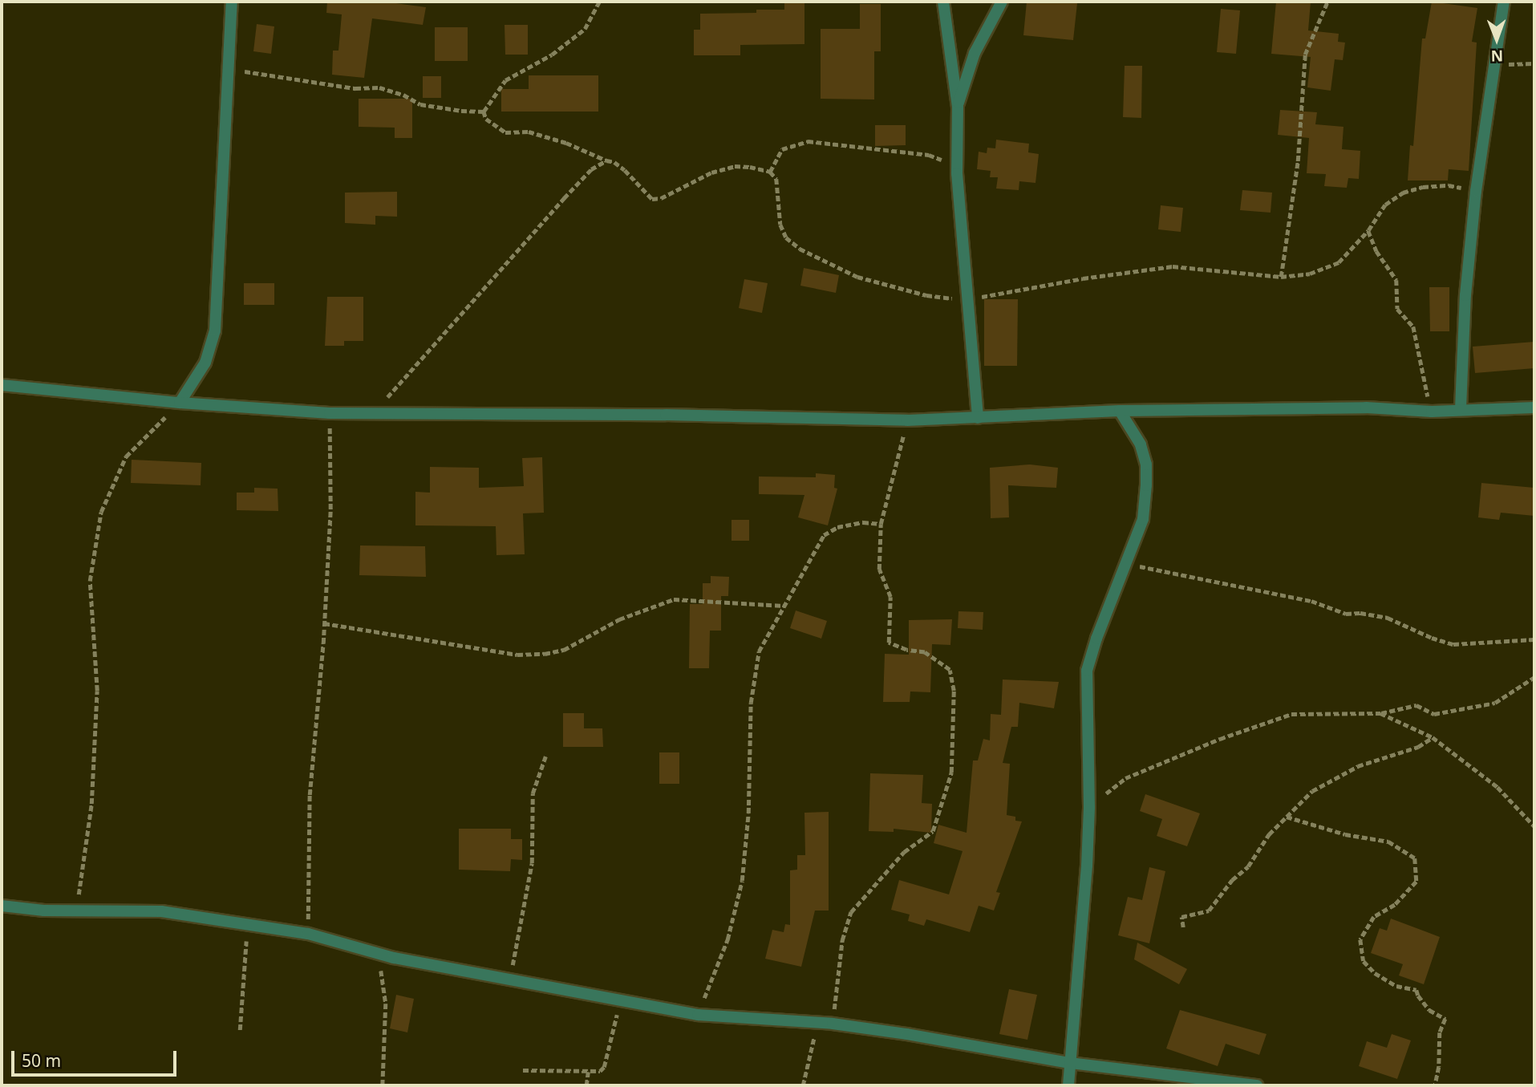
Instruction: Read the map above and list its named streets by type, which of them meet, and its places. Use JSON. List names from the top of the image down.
{
  "scale_bar": "50 m",
  "north": "bottom"
}
